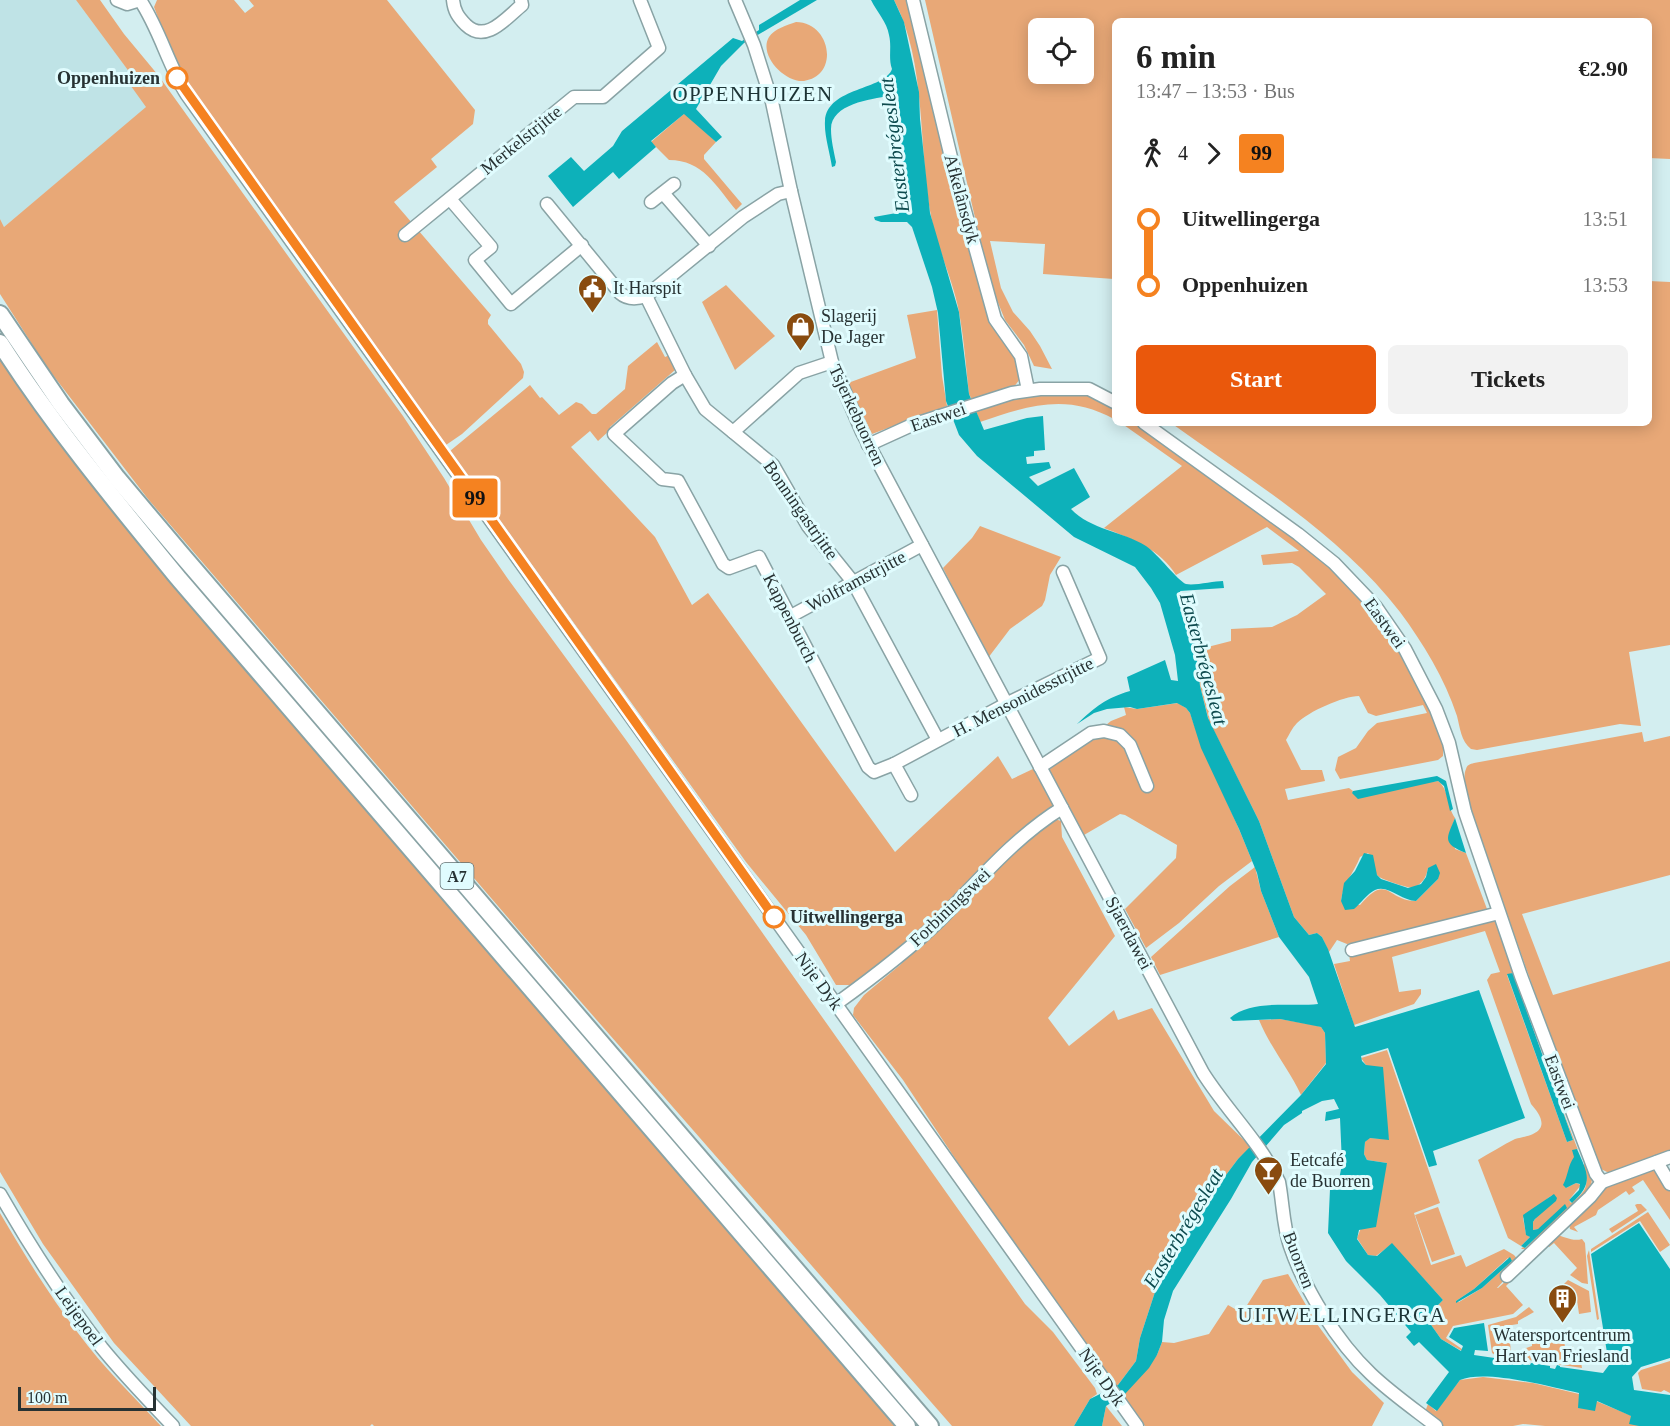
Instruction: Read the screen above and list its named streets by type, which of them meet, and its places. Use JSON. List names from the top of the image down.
{
  "streets": {
    "highway": ["A7"],
    "street": [
      "Merkelstrjitte",
      "Afkelânsdyk",
      "Tsjerkebuorren",
      "Eastwei",
      "Bonningastrjitte",
      "Wolframstrjitte",
      "Kappenburch",
      "H. Mensonidesstrjitte",
      "Forbiningswei",
      "Sjaerdawei",
      "Nije Dyk",
      "Buorren",
      "Leijepoel"
    ]
  },
  "crossings": [
    ["Afkelânsdyk", "Eastwei"],
    ["Tsjerkebuorren", "Eastwei"],
    ["Tsjerkebuorren", "Wolframstrjitte"],
    ["Tsjerkebuorren", "H. Mensonidesstrjitte"],
    ["Tsjerkebuorren", "Sjaerdawei"],
    ["Bonningastrjitte", "Wolframstrjitte"],
    ["Bonningastrjitte", "Kappenburch"],
    ["Bonningastrjitte", "H. Mensonidesstrjitte"],
    ["Wolframstrjitte", "Kappenburch"],
    ["Kappenburch", "H. Mensonidesstrjitte"],
    ["H. Mensonidesstrjitte", "Sjaerdawei"],
    ["Forbiningswei", "Sjaerdawei"],
    ["Forbiningswei", "Nije Dyk"],
    ["Sjaerdawei", "Buorren"]
  ],
  "districts": ["OPPENHUIZEN", "UITWELLINGERGA"],
  "water": ["Easterbrégesleat"],
  "places": {
    "other": ["Oppenhuizen", "Uitwellingerga"],
    "public building": ["It Harspit"],
    "shop": ["Slagerij De Jager"],
    "bar": ["Eetcafé de Buorren"],
    "building": ["Watersportcentrum Hart van Friesland"]
  },
  "lines": ["bus line 99"],
  "scale_bar": "100 m",
  "page": {
    "on_map": "99",
    "heading": ["6 min", "13:47 – 13:53 · Bus", "€2.90"],
    "legs": ["4", "99"],
    "list": [
      {
        "name": "Uitwellingerga",
        "value": "13:51"
      },
      {
        "name": "Oppenhuizen",
        "value": "13:53"
      }
    ],
    "buttons": ["Start", "Tickets"],
    "scale": "100 m"
  }
}
